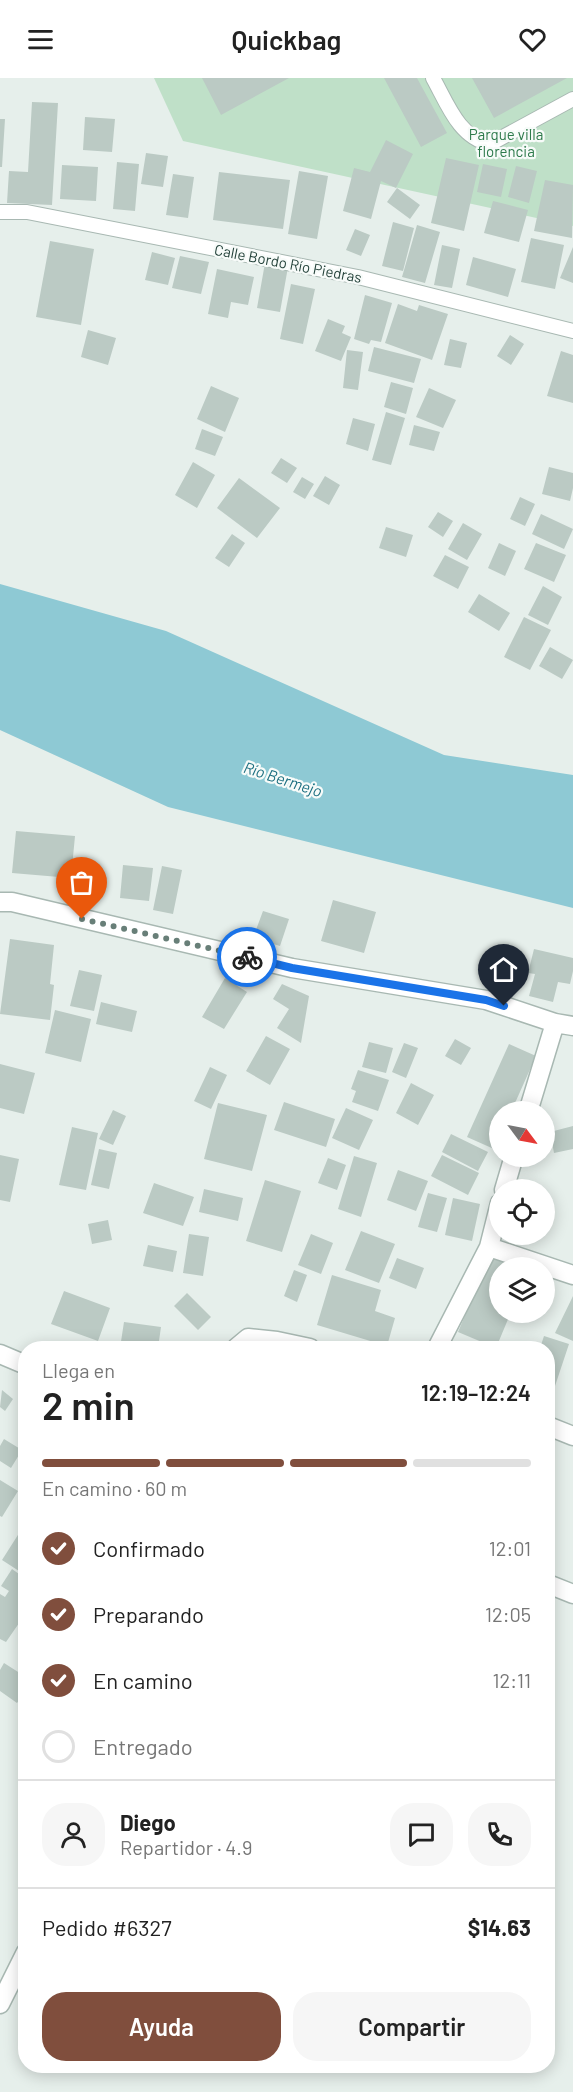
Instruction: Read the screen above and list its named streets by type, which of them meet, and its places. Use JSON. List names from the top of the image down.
{
  "streets": {
    "lane": ["Calle Bordo Río Piedras"]
  },
  "water": ["Río Bermejo"],
  "parks": ["Parque villa florencia"],
  "north": "bottom right",
  "page": {
    "header": "Quickbag",
    "heading": ["2 min", "Llega en", "12:19–12:24"],
    "panel": [
      "Diego",
      "Repartidor · 4.9",
      "Pedido #6327",
      "$14.63"
    ],
    "bar": "En camino · 60 m",
    "list": [
      ["Confirmado", "12:01"],
      ["Preparando", "12:05"],
      ["En camino", "12:11"],
      "Entregado"
    ],
    "buttons": ["Ayuda", "Compartir"]
  }
}
